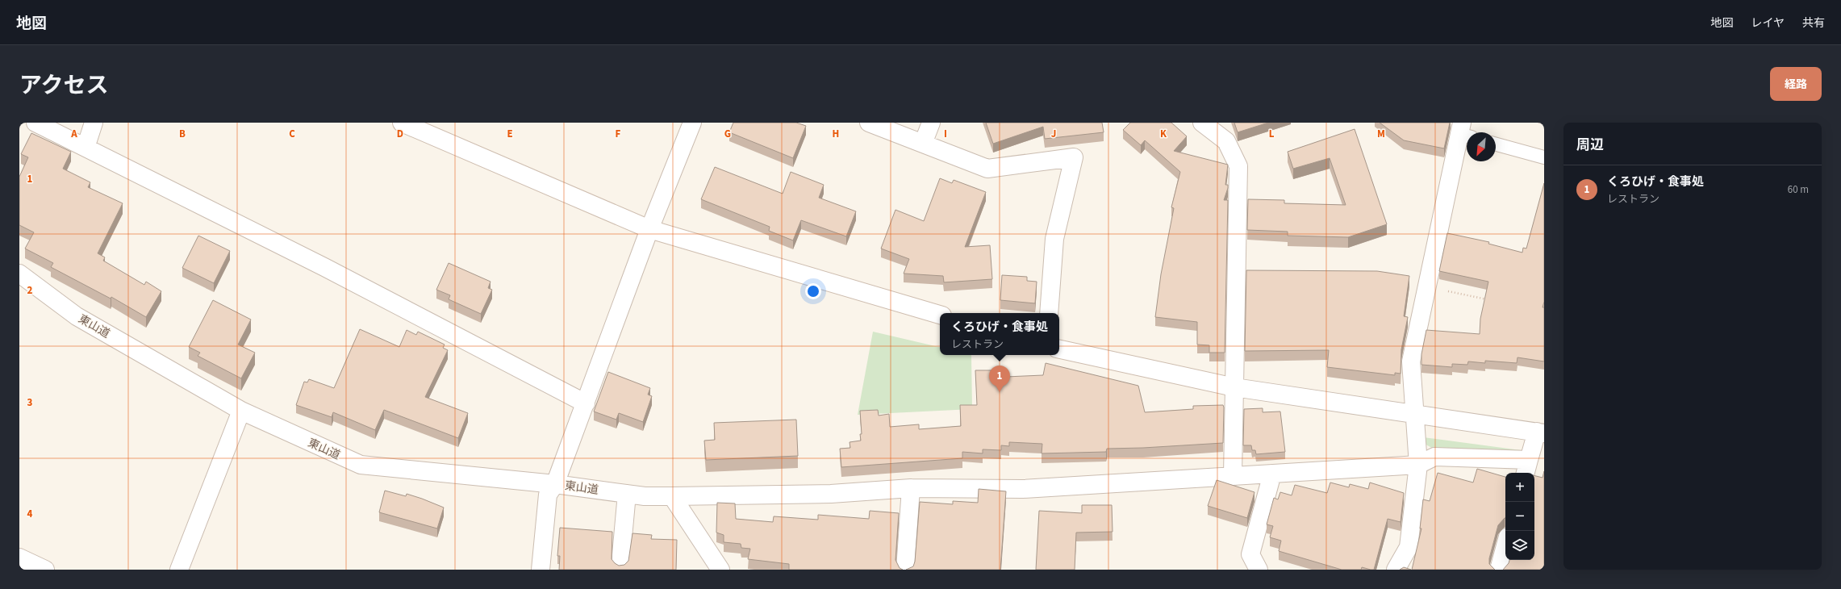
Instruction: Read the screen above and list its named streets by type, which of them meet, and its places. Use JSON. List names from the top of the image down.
{
  "streets": {
    "street": ["東山道"]
  },
  "north": "bottom left",
  "page": {
    "header": "地図",
    "nav": ["地図", "レイヤ", "共有"],
    "title": "アクセス",
    "buttons": "経路",
    "heading": "周辺",
    "list": [
      {
        "mark": "1",
        "name": "くろひげ・食事処",
        "note": "レストラン",
        "value": "60 m"
      }
    ],
    "popup": ["くろひげ・食事処", "レストラン"],
    "pins": "1",
    "map_buttons": ["+", "−"]
  },
  "grid": {
    "columns": [
      "A",
      "B",
      "C",
      "D",
      "E",
      "F",
      "G",
      "H",
      "I",
      "J",
      "K",
      "L",
      "M"
    ],
    "rows": [
      "1",
      "2",
      "3",
      "4"
    ]
  }
}
